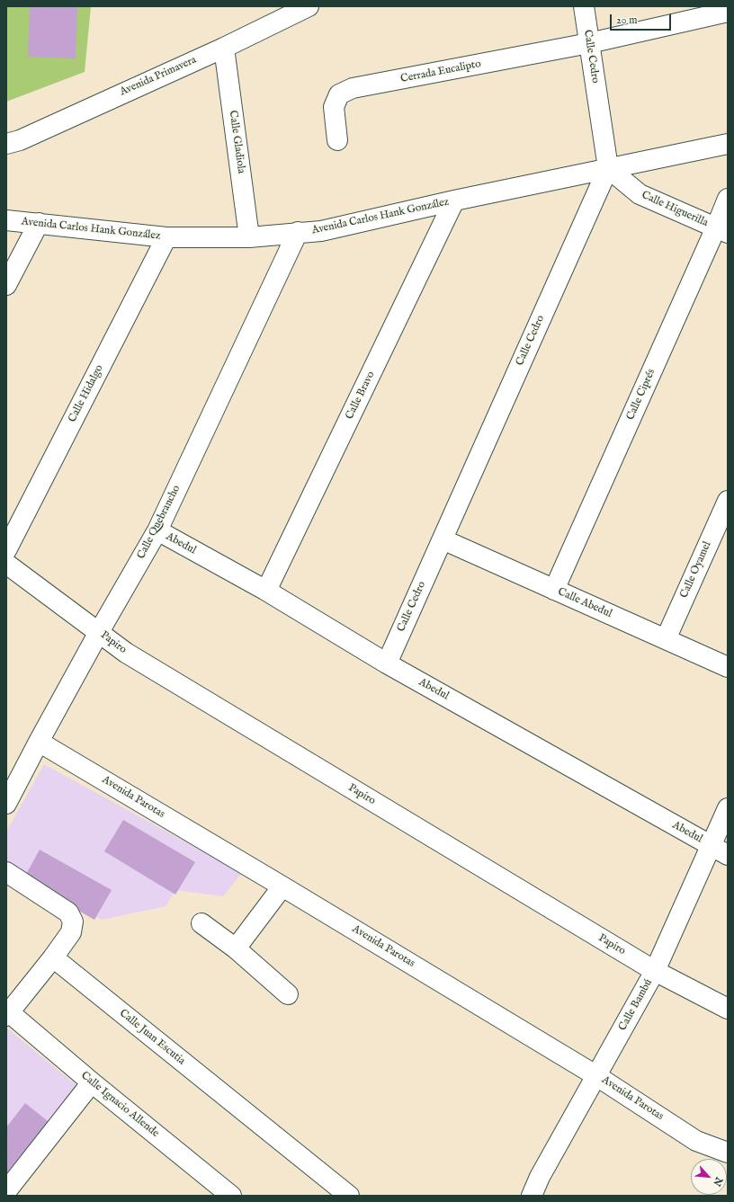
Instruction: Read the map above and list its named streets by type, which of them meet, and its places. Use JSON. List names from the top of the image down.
{
  "streets": {
    "street": [
      "Calle Cedro",
      "Cerrada Eucalipto",
      "Avenida Primavera",
      "Calle Gladiola",
      "Calle Higuerilla",
      "Avenida Carlos Hank González",
      "Calle Hidalgo",
      "Calle Ciprés",
      "Calle Bravo",
      "Calle Quebrancho",
      "Abedul",
      "Calle Oyamel",
      "Calle Abedul",
      "Papiro",
      "Avenida Parotas",
      "Calle Bambú",
      "Calle Juan Escutia",
      "Calle Ignacio Allende"
    ]
  },
  "crossings": [
    ["Calle Cedro", "Cerrada Eucalipto"],
    ["Calle Cedro", "Calle Higuerilla"],
    ["Calle Cedro", "Avenida Carlos Hank González"],
    ["Calle Cedro", "Abedul"],
    ["Calle Cedro", "Calle Abedul"],
    ["Avenida Primavera", "Calle Gladiola"],
    ["Calle Gladiola", "Avenida Carlos Hank González"],
    ["Calle Higuerilla", "Avenida Carlos Hank González"],
    ["Calle Higuerilla", "Calle Ciprés"],
    ["Avenida Carlos Hank González", "Calle Hidalgo"],
    ["Avenida Carlos Hank González", "Calle Bravo"],
    ["Avenida Carlos Hank González", "Calle Quebrancho"],
    ["Calle Ciprés", "Calle Abedul"],
    ["Calle Bravo", "Abedul"],
    ["Calle Quebrancho", "Abedul"],
    ["Calle Quebrancho", "Papiro"],
    ["Calle Quebrancho", "Avenida Parotas"],
    ["Abedul", "Calle Bambú"],
    ["Calle Oyamel", "Calle Abedul"],
    ["Papiro", "Calle Bambú"],
    ["Avenida Parotas", "Calle Bambú"]
  ],
  "scale_bar": "20 m",
  "north": "bottom right"
}
